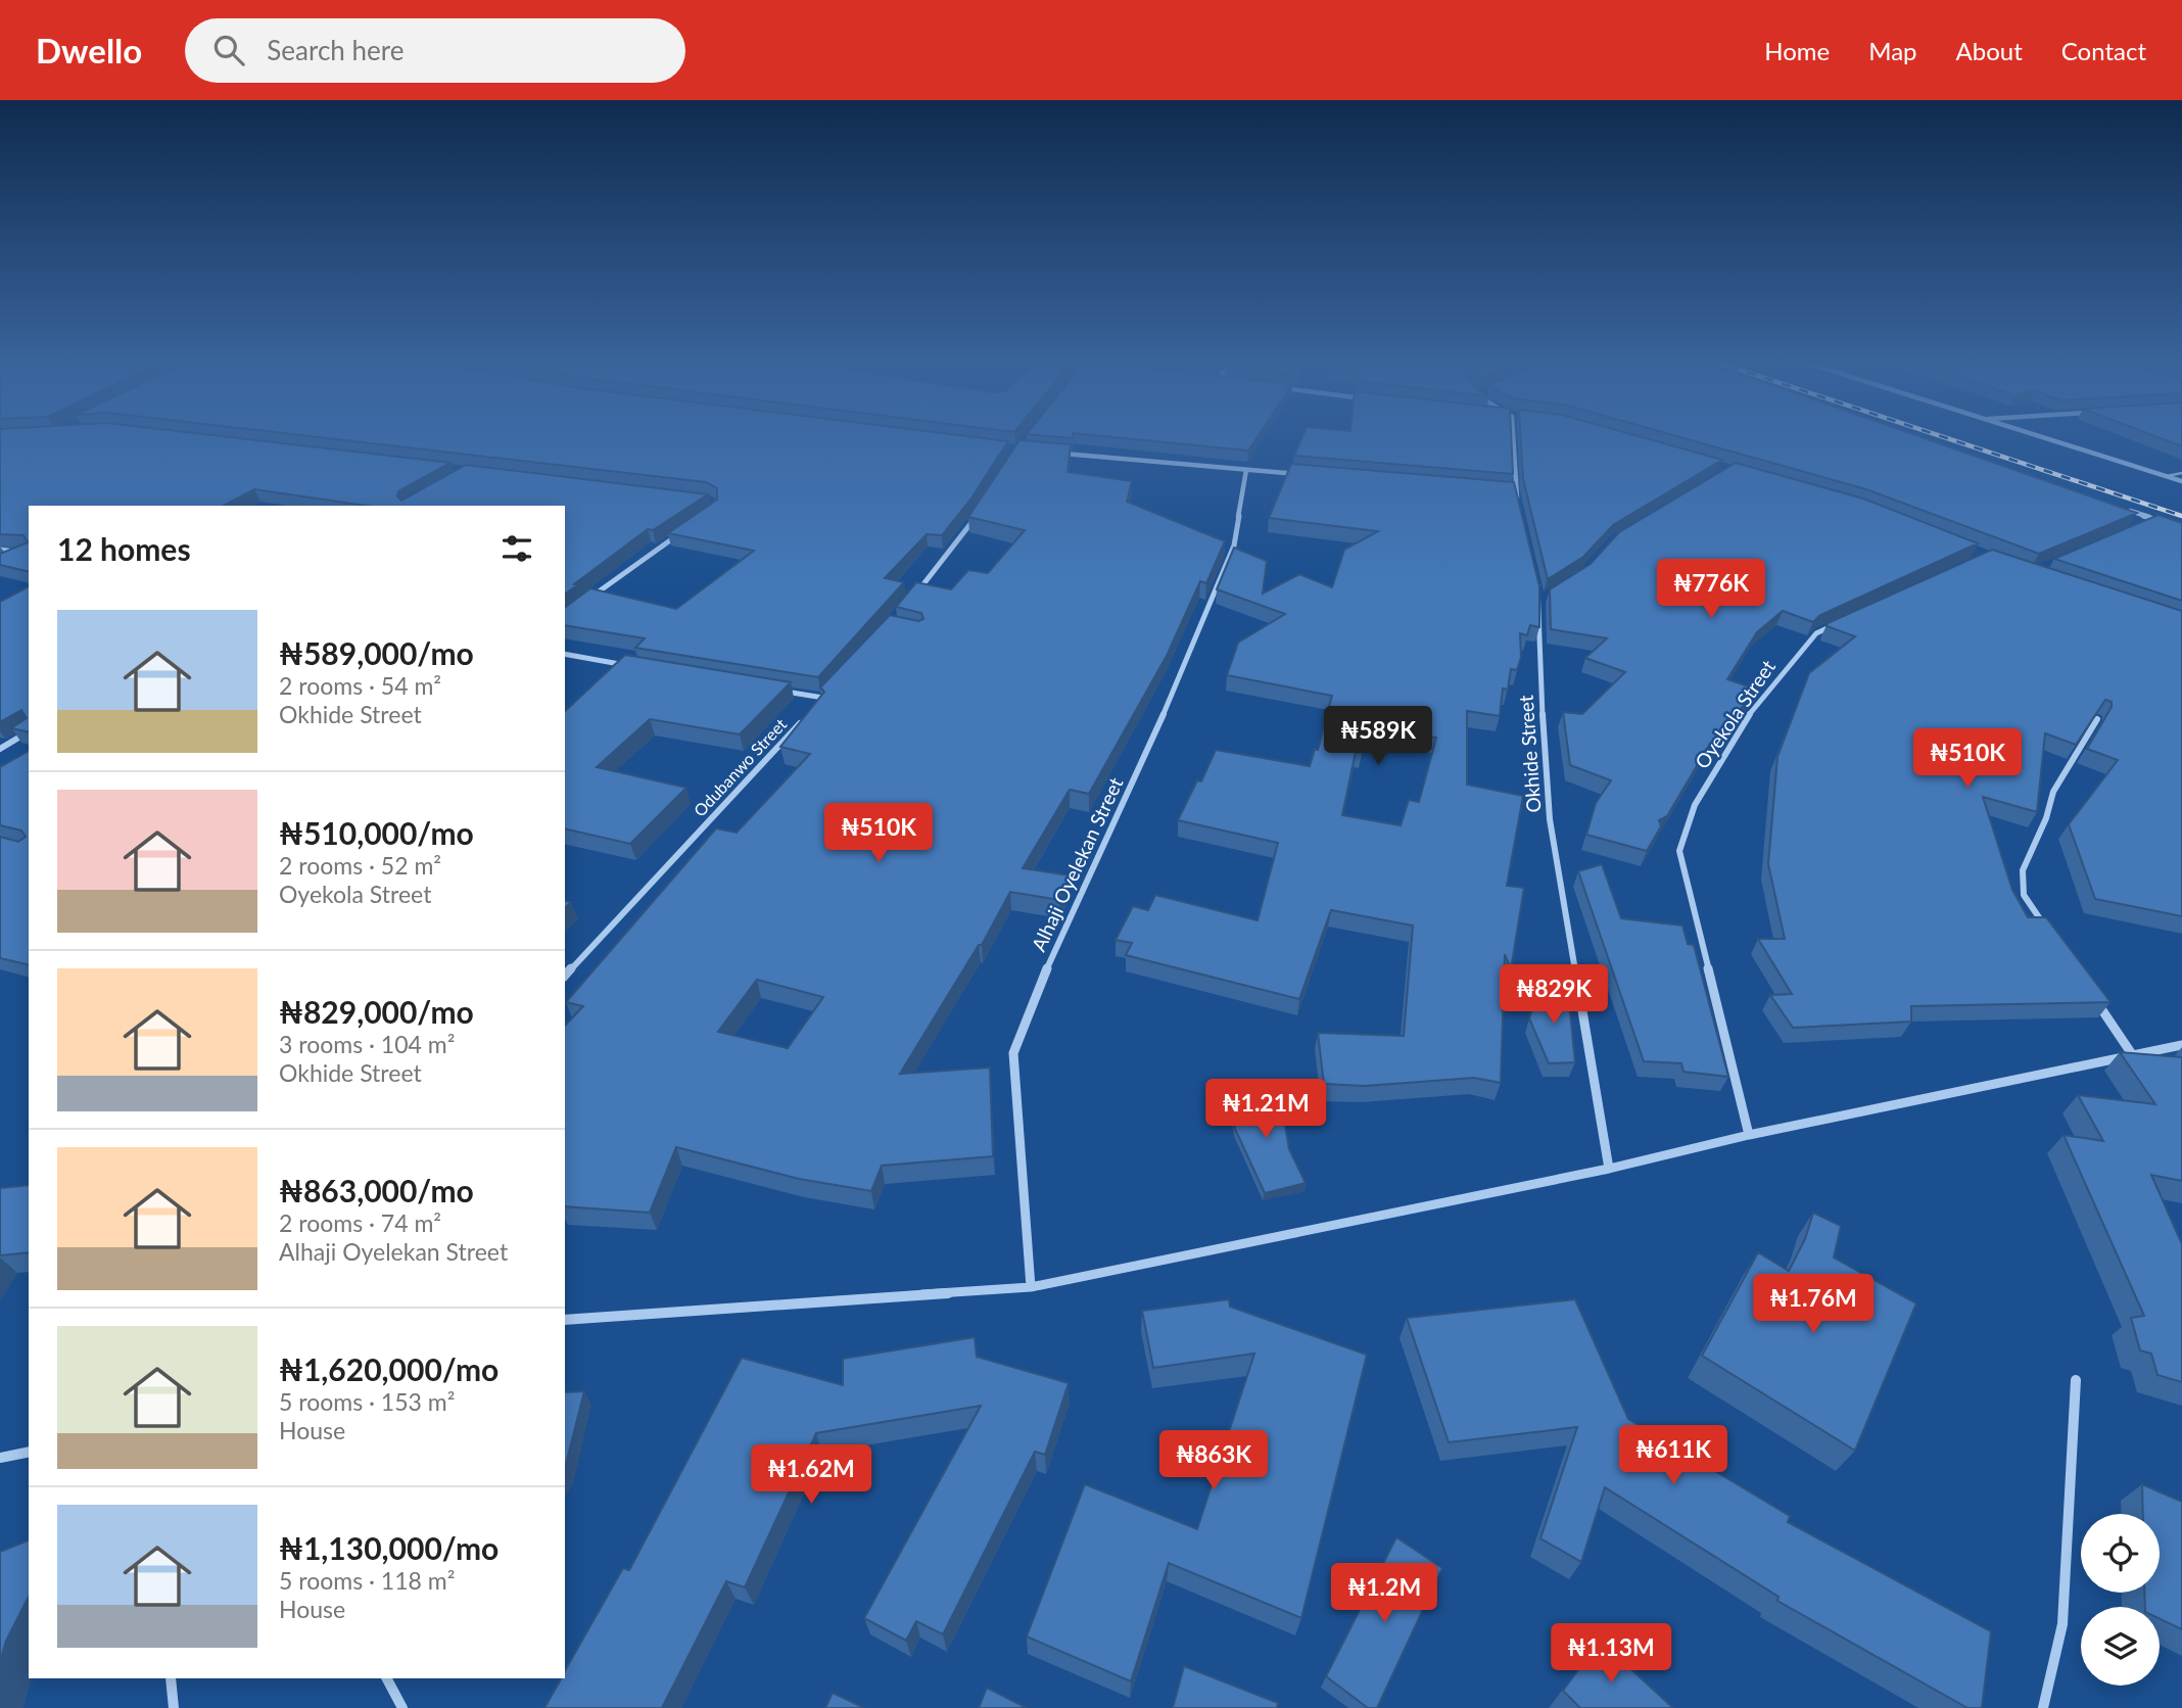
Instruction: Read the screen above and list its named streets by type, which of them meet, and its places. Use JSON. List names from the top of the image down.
{
  "streets": {
    "street": [
      "Oyekola Street",
      "Okhide Street",
      "Odubanwo Street",
      "Alhaji Oyelekan Street"
    ]
  },
  "page": {
    "header": "Dwello",
    "search": "Search here",
    "nav": [
      "Home",
      "Map",
      "About",
      "Contact"
    ],
    "heading": "12 homes",
    "price": [
      "₦776K",
      "₦589K",
      "₦510K",
      "₦510K",
      "₦829K",
      "₦1.21M",
      "₦1.76M",
      "₦611K",
      "₦863K",
      "₦1.62M",
      "₦1.2M",
      "₦1.13M"
    ],
    "list": [
      {
        "name": "₦589,000/mo",
        "note": "2 rooms · 54 m² · Okhide Street"
      },
      {
        "name": "₦510,000/mo",
        "note": "2 rooms · 52 m² · Oyekola Street"
      },
      {
        "name": "₦829,000/mo",
        "note": "3 rooms · 104 m² · Okhide Street"
      },
      {
        "name": "₦863,000/mo",
        "note": "2 rooms · 74 m² · Alhaji Oyelekan Street"
      },
      {
        "name": "₦1,620,000/mo",
        "note": "5 rooms · 153 m² · House"
      },
      {
        "name": "₦1,130,000/mo",
        "note": "5 rooms · 118 m² · House"
      }
    ]
  }
}
